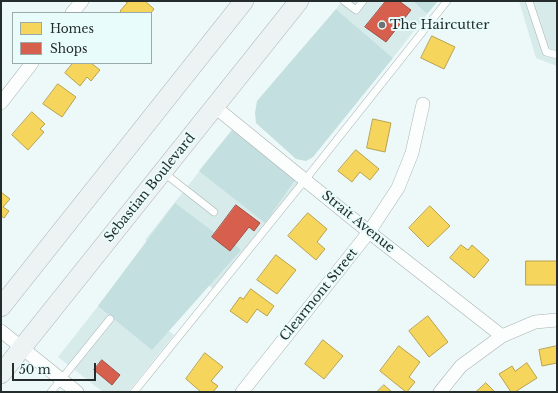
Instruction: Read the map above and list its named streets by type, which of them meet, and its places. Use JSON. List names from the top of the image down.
{
  "streets": {
    "main road": ["Sebastian Boulevard"],
    "street": ["Strait Avenue", "Clearmont Street"]
  },
  "crossings": [
    ["Sebastian Boulevard", "Strait Avenue"],
    ["Strait Avenue", "Clearmont Street"]
  ],
  "places": ["The Haircutter"],
  "legend": ["Homes", "Shops"],
  "scale_bar": "50 m"
}
